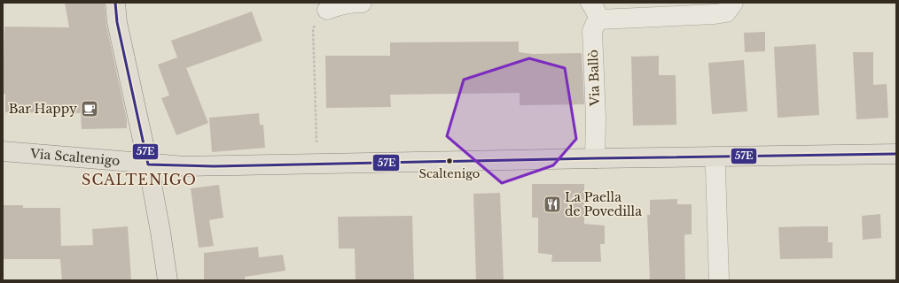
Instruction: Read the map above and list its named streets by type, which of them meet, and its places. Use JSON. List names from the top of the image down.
{
  "streets": {
    "main road": ["Via Scaltenigo"],
    "street": ["Via Ballò"]
  },
  "districts": ["SCALTENIGO"],
  "places": {
    "cafe": ["Bar Happy"],
    "other": ["Scaltenigo"],
    "restaurant": ["La Paella de Povedilla"]
  },
  "lines": ["transit line 57E"]
}
